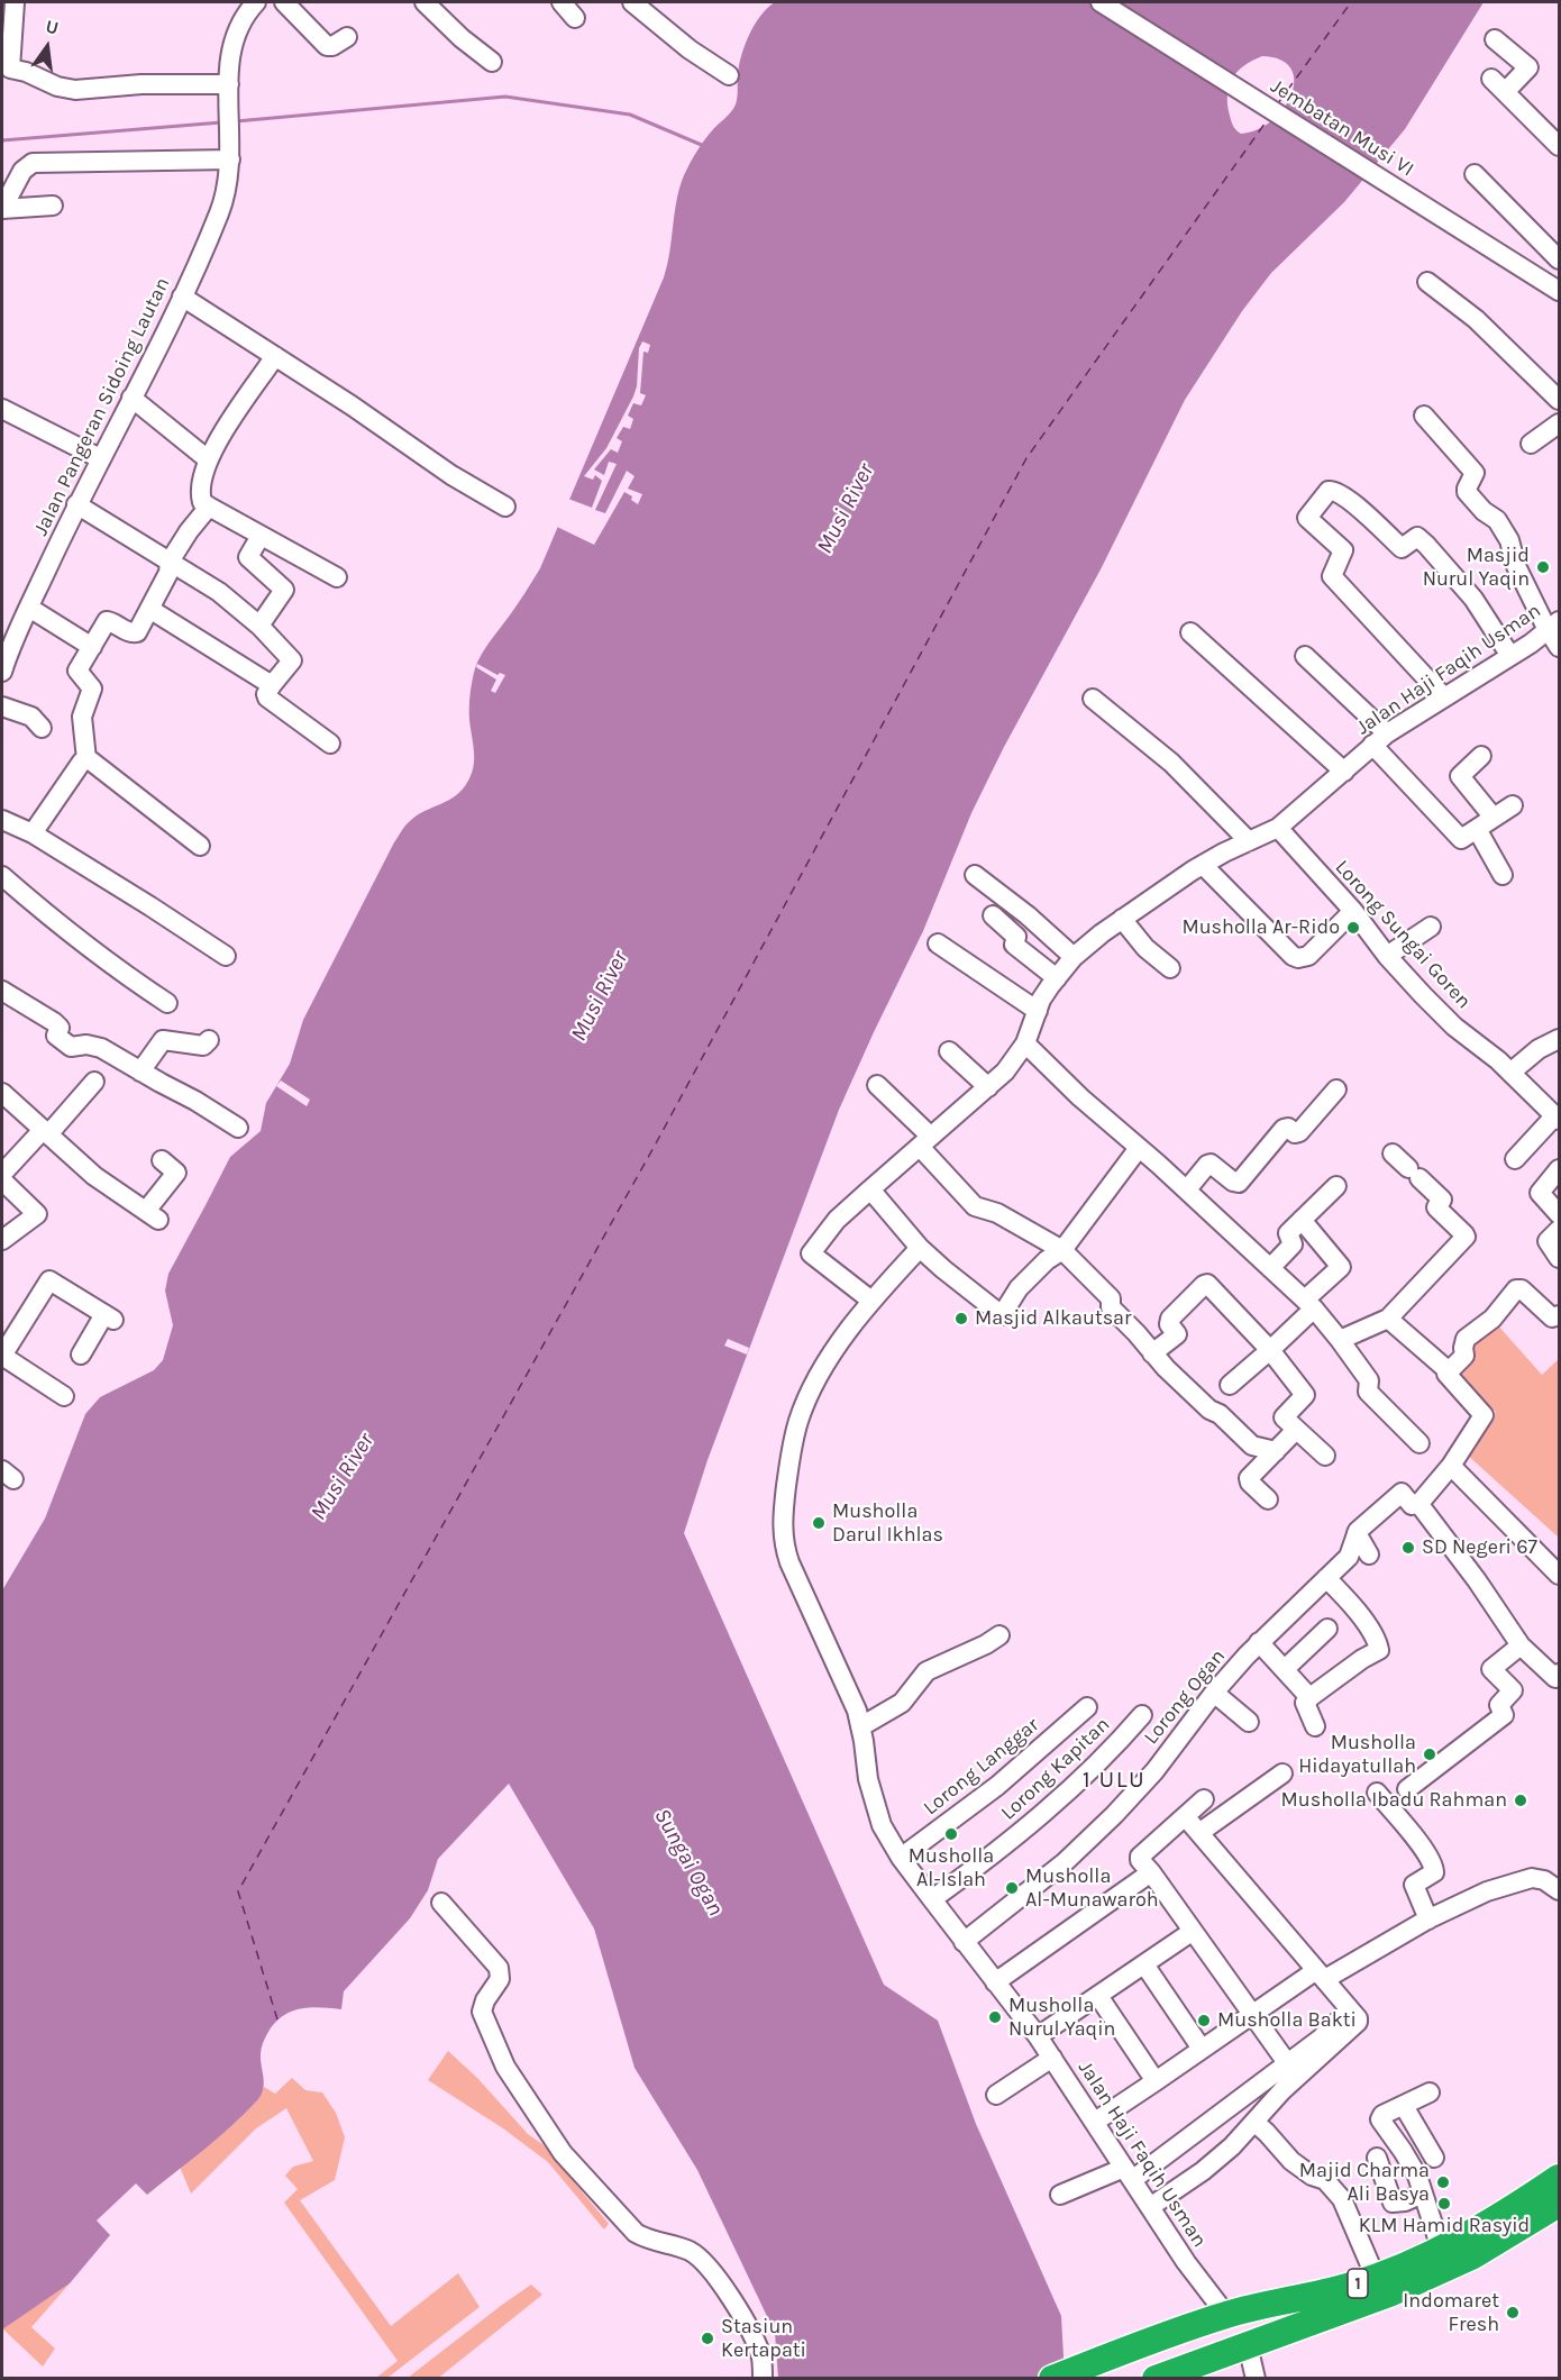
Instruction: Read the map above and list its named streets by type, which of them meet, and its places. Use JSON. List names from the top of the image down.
{
  "streets": {
    "highway": ["1"],
    "street": [
      "Jembatan Musi VI",
      "Jalan Pangeran Sidoing Lautan",
      "Jalan Haji Faqih Usman",
      "Lorong Sungai Goren",
      "Lorong Ogan",
      "Lorong Langgar",
      "Lorong Kapitan"
    ]
  },
  "crossings": [
    ["Jalan Haji Faqih Usman", "Lorong Sungai Goren"],
    ["Jalan Haji Faqih Usman", "Lorong Ogan"],
    ["Jalan Haji Faqih Usman", "Lorong Langgar"],
    ["Jalan Haji Faqih Usman", "Lorong Kapitan"],
    ["Jalan Haji Faqih Usman", "1"]
  ],
  "districts": ["1 ULU"],
  "water": ["Musi River", "Sungai Ogan"],
  "places": [
    "Masjid Nurul Yaqin",
    "Musholla Ar-Rido",
    "Masjid Alkautsar",
    "Musholla Darul Ikhlas",
    "SD Negeri 67",
    "Musholla Hidayatullah",
    "Musholla Ibadu Rahman",
    "Musholla Al-Islah",
    "Musholla Al-Munawaroh",
    "Musholla Nurul Yaqin",
    "Musholla Bakti",
    "Majid Charma Ali Basya",
    "KLM Hamid Rasyid",
    "Indomaret Fresh",
    "Stasiun Kertapati"
  ],
  "north": "top"
}
